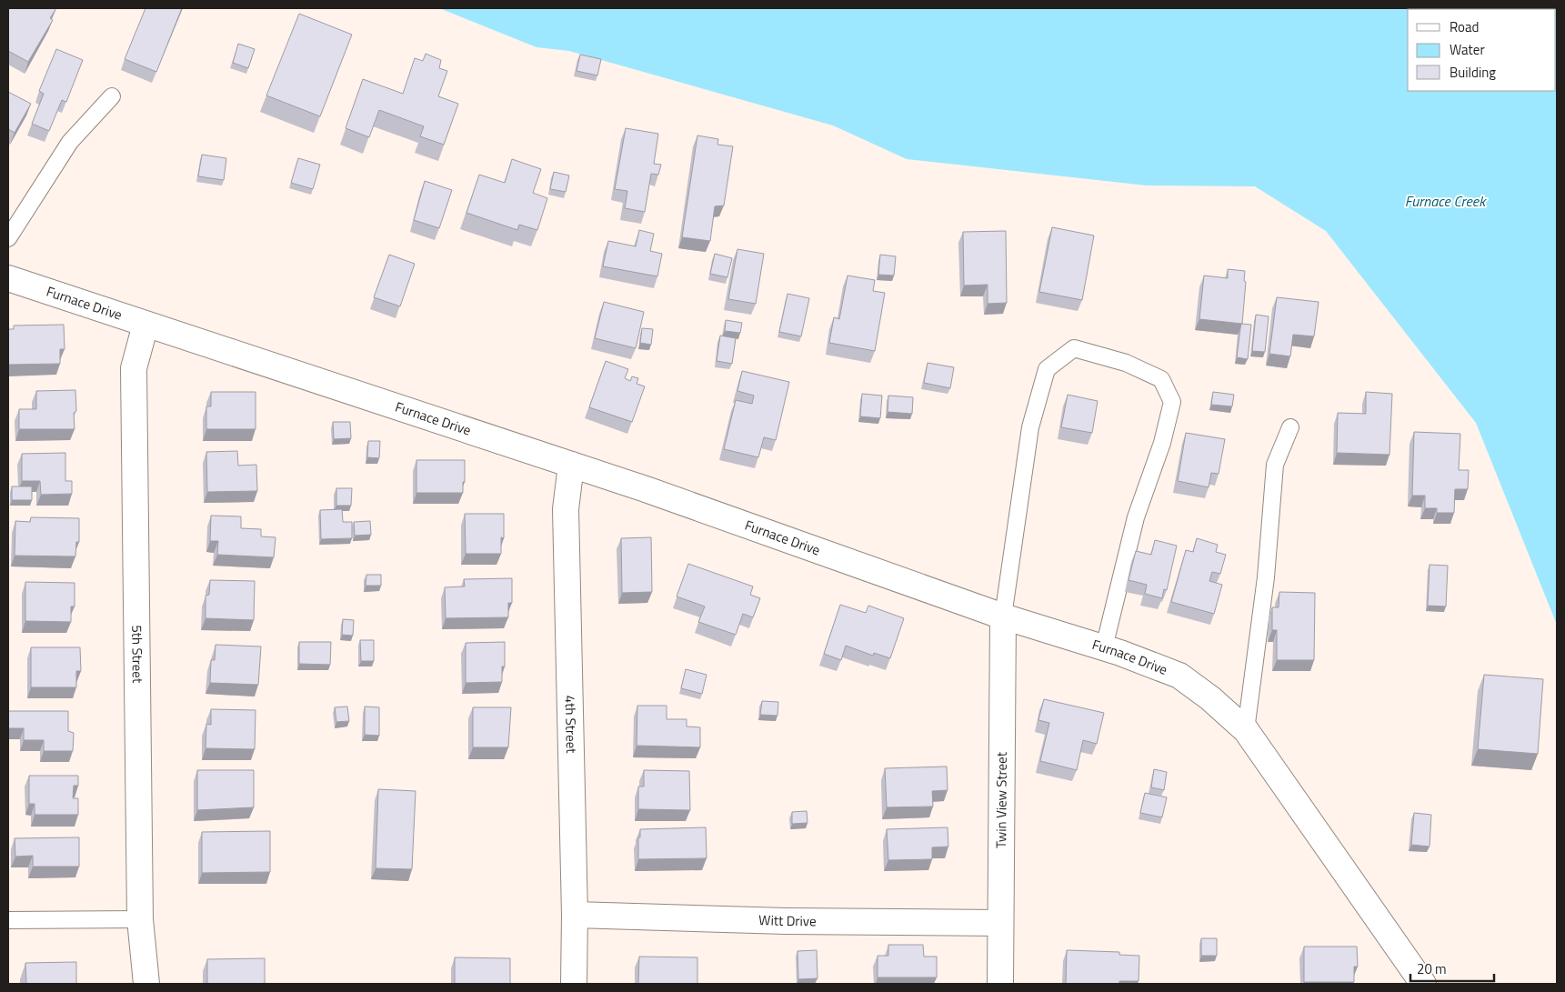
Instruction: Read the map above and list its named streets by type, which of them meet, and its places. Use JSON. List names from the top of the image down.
{
  "streets": {
    "street": [
      "Furnace Drive",
      "5th Street",
      "4th Street",
      "Twin View Street",
      "Witt Drive"
    ]
  },
  "crossings": [
    ["Furnace Drive", "5th Street"],
    ["Furnace Drive", "4th Street"],
    ["Furnace Drive", "Twin View Street"],
    ["4th Street", "Witt Drive"],
    ["Twin View Street", "Witt Drive"]
  ],
  "water": ["Furnace Creek"],
  "legend": ["Road", "Water", "Building"],
  "scale_bar": "20 m"
}
